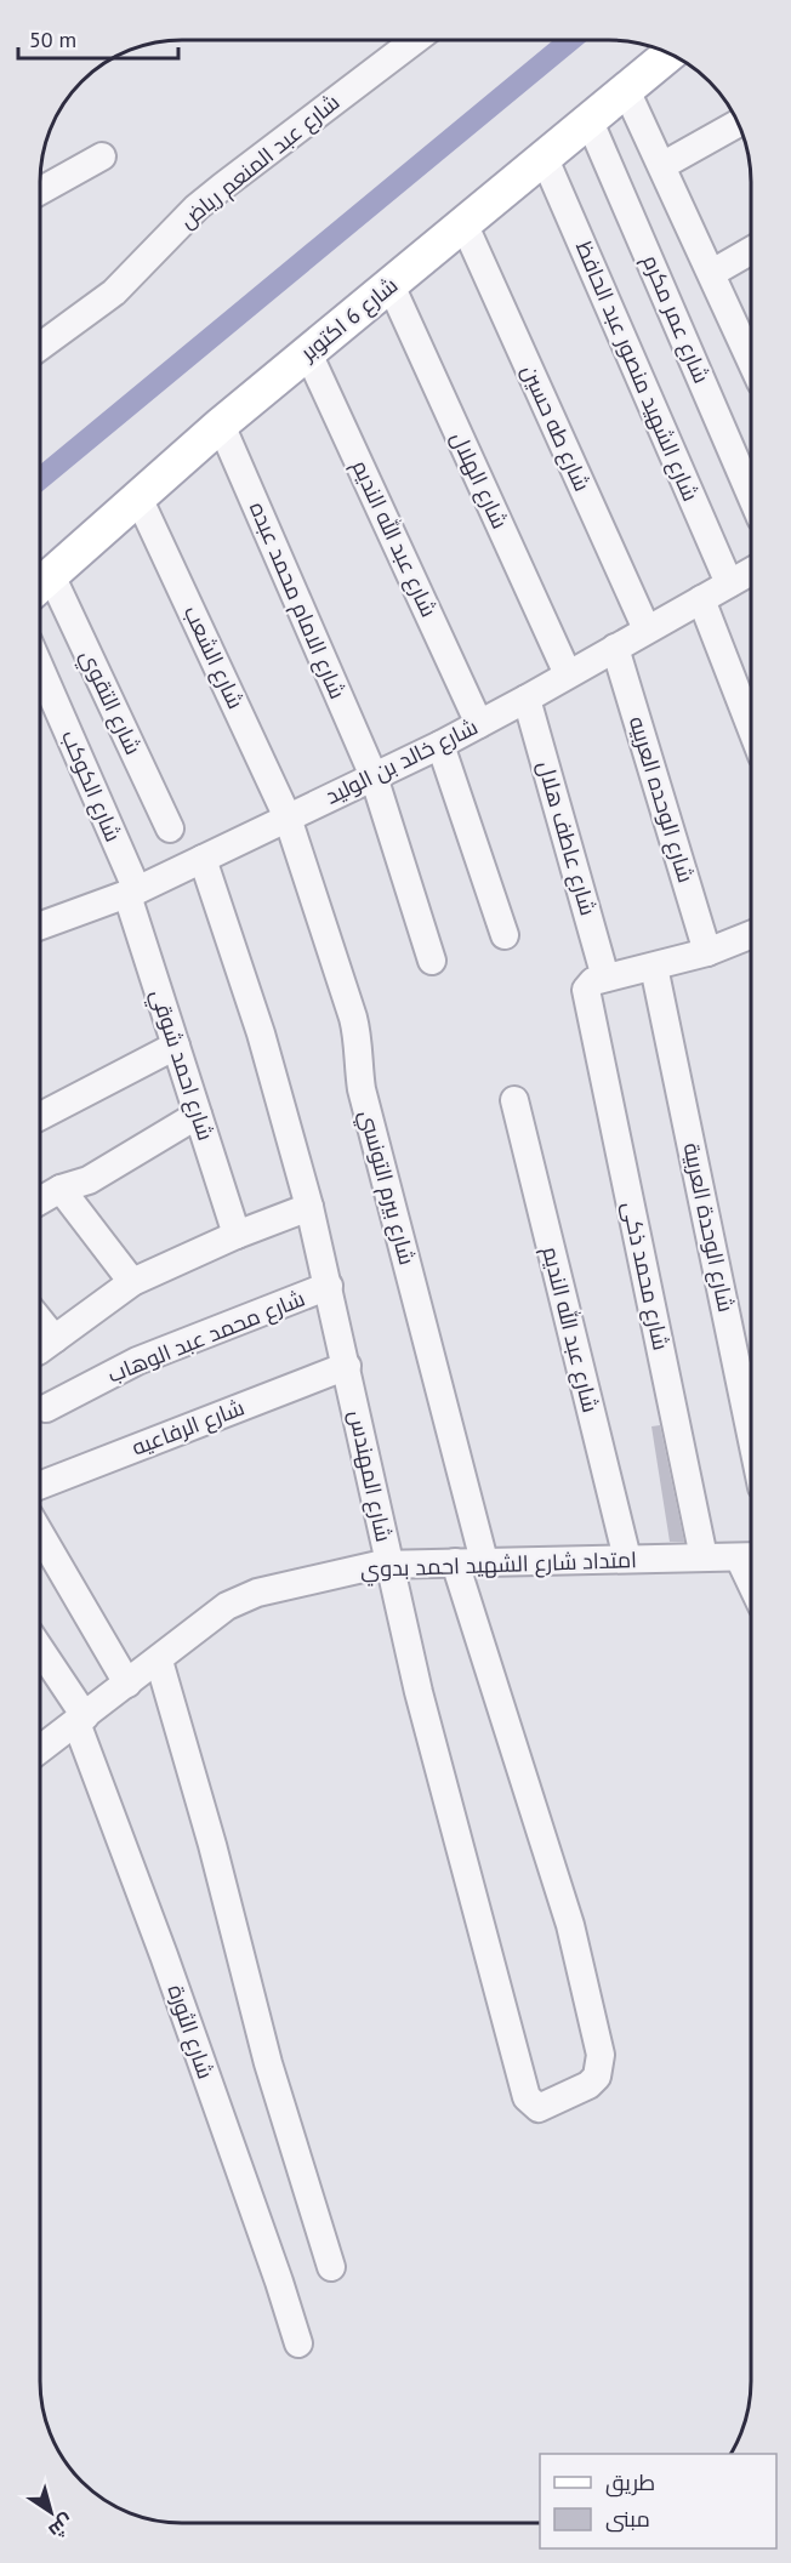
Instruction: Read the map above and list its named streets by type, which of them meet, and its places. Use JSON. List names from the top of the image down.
{
  "streets": {
    "main road": ["شارع 6 اكتوبر"],
    "street": [
      "شارع عبد المنعم رياض",
      "شارع عمر مكرم",
      "شارع الشهيد منصور عبد الحافظ",
      "شارع طه حسين",
      "شارع الهلال",
      "شارع عبد الله النديم",
      "شارع الامام محمد عبده",
      "شارع الشعب",
      "شارع التقوي",
      "شارع خالد بن الوليد",
      "شارع الكوكب",
      "شارع الوحده العربيه",
      "شارع عاطف هلال",
      "شارع احمد شوقي",
      "شارع بيرم التونسي",
      "شارع الوحدة العربية",
      "شارع محمد ذكى",
      "شارع محمد عبد الوهاب",
      "شارع الرفاعيه",
      "شارع المهندس",
      "امتداد شارع الشهيد احمد بدوي",
      "شارع الثورة"
    ]
  },
  "crossings": [
    ["شارع 6 اكتوبر", "شارع عمر مكرم"],
    ["شارع 6 اكتوبر", "شارع الشهيد منصور عبد الحافظ"],
    ["شارع 6 اكتوبر", "شارع طه حسين"],
    ["شارع 6 اكتوبر", "شارع الهلال"],
    ["شارع 6 اكتوبر", "شارع عبد الله النديم"],
    ["شارع 6 اكتوبر", "شارع الامام محمد عبده"],
    ["شارع 6 اكتوبر", "شارع الشعب"],
    ["شارع الشهيد منصور عبد الحافظ", "شارع خالد بن الوليد"],
    ["شارع طه حسين", "شارع خالد بن الوليد"],
    ["شارع الهلال", "شارع خالد بن الوليد"],
    ["شارع عبد الله النديم", "شارع خالد بن الوليد"],
    ["شارع عبد الله النديم", "امتداد شارع الشهيد احمد بدوي"],
    ["شارع الامام محمد عبده", "شارع خالد بن الوليد"],
    ["شارع الشعب", "شارع خالد بن الوليد"],
    ["شارع الشعب", "شارع بيرم التونسي"],
    ["شارع خالد بن الوليد", "شارع الكوكب"],
    ["شارع خالد بن الوليد", "شارع الوحده العربيه"],
    ["شارع خالد بن الوليد", "شارع عاطف هلال"],
    ["شارع خالد بن الوليد", "شارع احمد شوقي"],
    ["شارع خالد بن الوليد", "شارع بيرم التونسي"],
    ["شارع خالد بن الوليد", "شارع المهندس"],
    ["شارع الكوكب", "شارع احمد شوقي"],
    ["شارع عاطف هلال", "شارع محمد ذكى"],
    ["شارع بيرم التونسي", "امتداد شارع الشهيد احمد بدوي"],
    ["شارع محمد ذكى", "امتداد شارع الشهيد احمد بدوي"],
    ["شارع محمد عبد الوهاب", "شارع المهندس"],
    ["شارع الرفاعيه", "شارع المهندس"],
    ["شارع المهندس", "امتداد شارع الشهيد احمد بدوي"],
    ["امتداد شارع الشهيد احمد بدوي", "شارع الثورة"]
  ],
  "legend": ["طريق", "مبنى"],
  "scale_bar": "50 m",
  "north": "bottom right"
}
